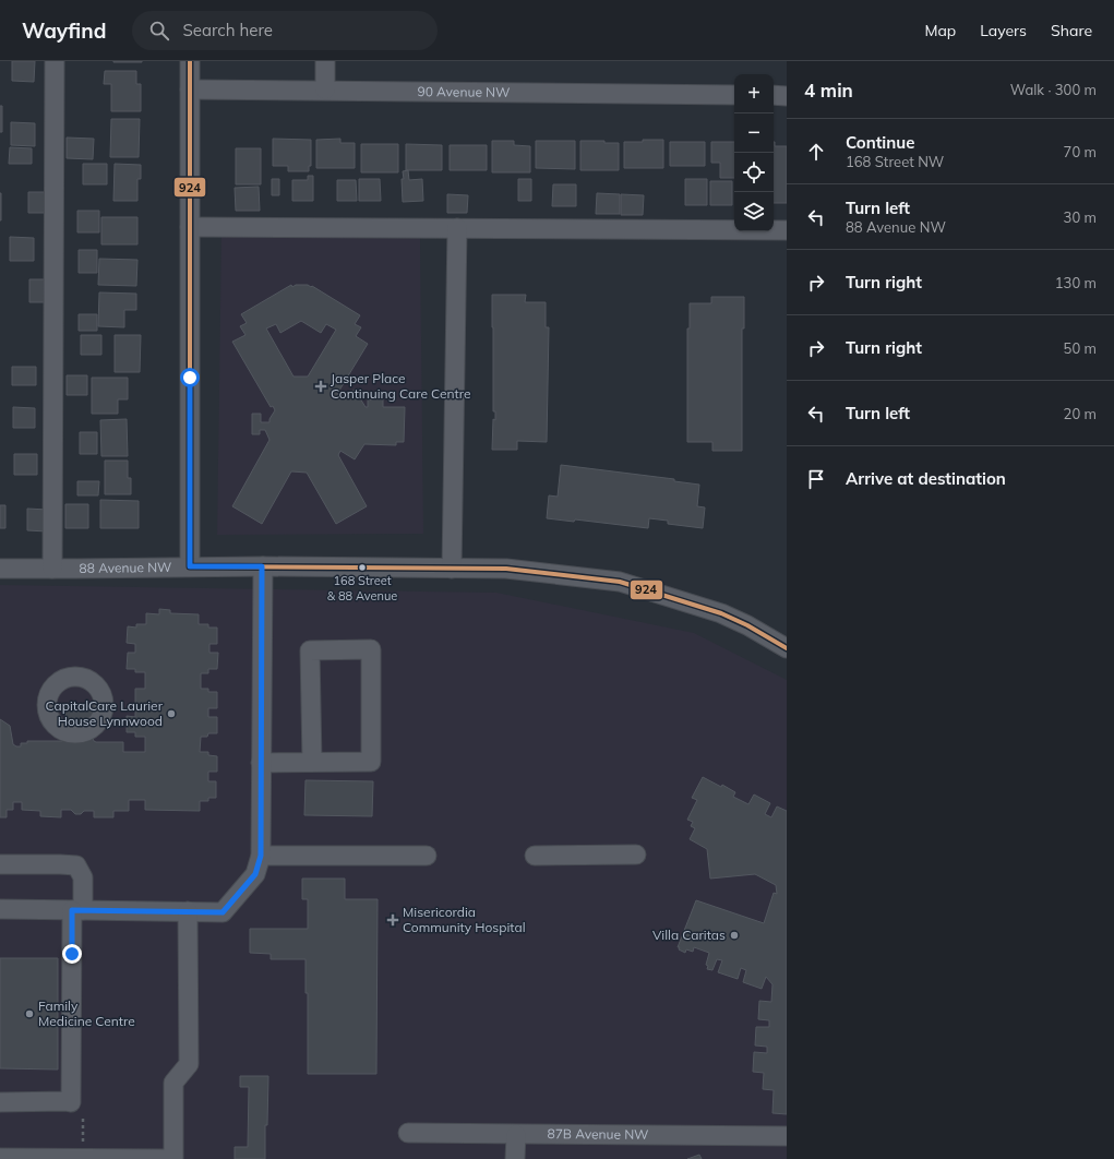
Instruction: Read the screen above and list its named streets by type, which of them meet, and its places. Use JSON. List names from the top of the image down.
{
  "streets": {
    "street": ["90 Avenue NW", "88 Avenue NW", "87B Avenue NW"]
  },
  "places": {
    "health": ["Jasper Place Continuing Care Centre", "Misericordia Community Hospital"],
    "other": [
      "168 Street & 88 Avenue",
      "CapitalCare Laurier House Lynnwood",
      "Villa Caritas",
      "Family Medicine Centre"
    ]
  },
  "lines": ["transit line 924"],
  "page": {
    "header": "Wayfind",
    "search": "Search here",
    "nav": ["Map", "Layers", "Share"],
    "heading": ["4 min", "Walk · 300 m"],
    "map_buttons": ["+", "−"],
    "list": [
      ["Continue", "168 Street NW", "70 m"],
      ["Turn left", "88 Avenue NW", "30 m"],
      ["Turn right", "130 m"],
      ["Turn right", "50 m"],
      ["Turn left", "20 m"],
      "Arrive at destination"
    ]
  }
}
